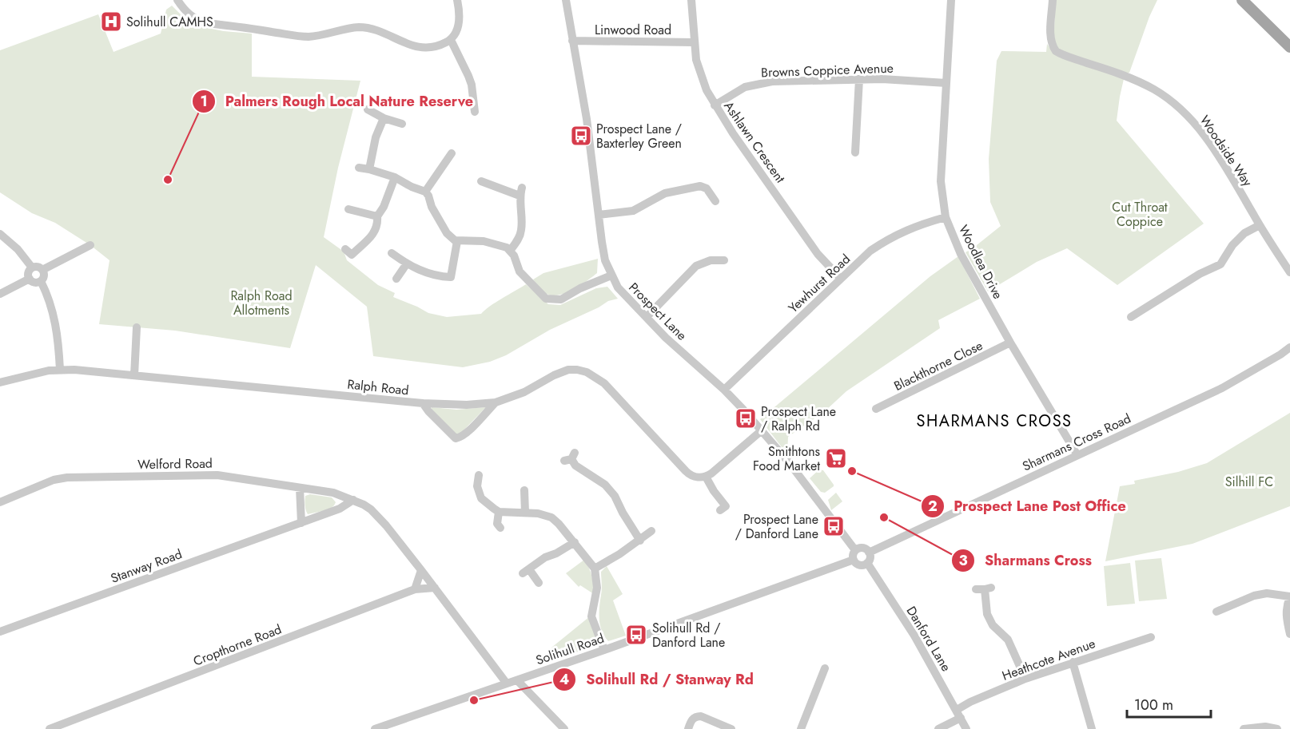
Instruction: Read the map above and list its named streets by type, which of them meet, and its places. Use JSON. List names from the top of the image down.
{
  "streets": {
    "street": [
      "Linwood Road",
      "Browns Coppice Avenue",
      "Ashlawn Crescent",
      "Woodside Way",
      "Woodlea Drive",
      "Yewhurst Road",
      "Prospect Lane",
      "Blackthorne Close",
      "Ralph Road",
      "Sharmans Cross Road",
      "Welford Road",
      "Stanway Road",
      "Danford Lane",
      "Cropthorne Road",
      "Solihull Road",
      "Heathcote Avenue"
    ]
  },
  "crossings": [
    ["Linwood Road", "Ashlawn Crescent"],
    ["Linwood Road", "Prospect Lane"],
    ["Browns Coppice Avenue", "Ashlawn Crescent"],
    ["Browns Coppice Avenue", "Woodlea Drive"],
    ["Ashlawn Crescent", "Yewhurst Road"],
    ["Woodlea Drive", "Yewhurst Road"],
    ["Woodlea Drive", "Blackthorne Close"],
    ["Woodlea Drive", "Sharmans Cross Road"],
    ["Yewhurst Road", "Prospect Lane"],
    ["Prospect Lane", "Sharmans Cross Road"],
    ["Prospect Lane", "Danford Lane"],
    ["Prospect Lane", "Solihull Road"],
    ["Sharmans Cross Road", "Danford Lane"],
    ["Sharmans Cross Road", "Solihull Road"],
    ["Welford Road", "Stanway Road"],
    ["Danford Lane", "Solihull Road"],
    ["Danford Lane", "Heathcote Avenue"]
  ],
  "districts": ["SHARMANS CROSS"],
  "parks": ["Cut Throat Coppice", "Ralph Road Allotments", "Silhill FC"],
  "places": {
    "hospital": ["Solihull CAMHS"],
    "bus stop": [
      "Prospect Lane / Baxterley Green",
      "Prospect Lane / Ralph Rd",
      "Prospect Lane / Danford Lane",
      "Solihull Rd / Danford Lane"
    ],
    "other": [
      "Palmers Rough Local Nature Reserve",
      "Prospect Lane Post Office",
      "Sharmans Cross",
      "Solihull Rd / Stanway Rd"
    ],
    "supermarket": ["Smithtons Food Market"]
  },
  "scale_bar": "100 m"
}
